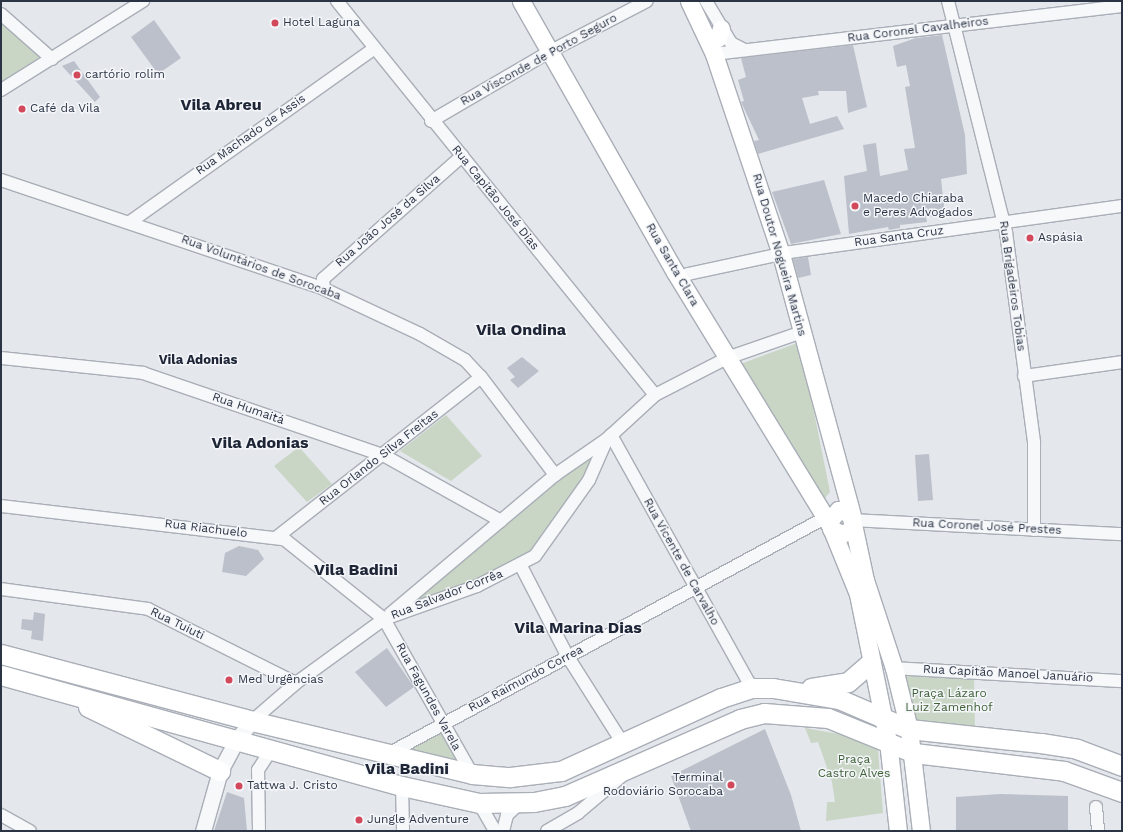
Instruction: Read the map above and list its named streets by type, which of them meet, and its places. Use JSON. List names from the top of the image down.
{
  "streets": {
    "main road": ["Rua Doutor Nogueira Martins", "Rua Santa Clara"],
    "street": [
      "Rua Coronel Cavalheiros",
      "Rua Visconde de Porto Seguro",
      "Rua Machado de Assis",
      "Rua Capitão José Dias",
      "Rua João José da Silva",
      "Rua Santa Cruz",
      "Rua Voluntários de Sorocaba",
      "Rua Brigadeiros Tobias",
      "Rua Humaitá",
      "Rua Orlando Silva Freitas",
      "Rua Coronel José Prestes",
      "Rua Riachuelo",
      "Rua Vicente de Carvalho",
      "Rua Salvador Corrêa",
      "Rua Tuiuti",
      "Rua Capitão Manoel Januário",
      "Rua Raimundo Correa",
      "Rua Fagundes Varela"
    ]
  },
  "crossings": [
    ["Rua Coronel Cavalheiros", "Rua Doutor Nogueira Martins"],
    ["Rua Coronel Cavalheiros", "Rua Brigadeiros Tobias"],
    ["Rua Visconde de Porto Seguro", "Rua Capitão José Dias"],
    ["Rua Visconde de Porto Seguro", "Rua Santa Clara"],
    ["Rua Machado de Assis", "Rua Capitão José Dias"],
    ["Rua Machado de Assis", "Rua Voluntários de Sorocaba"],
    ["Rua Capitão José Dias", "Rua João José da Silva"],
    ["Rua Capitão José Dias", "Rua Salvador Corrêa"],
    ["Rua João José da Silva", "Rua Voluntários de Sorocaba"],
    ["Rua Santa Cruz", "Rua Doutor Nogueira Martins"],
    ["Rua Santa Cruz", "Rua Santa Clara"],
    ["Rua Santa Cruz", "Rua Brigadeiros Tobias"],
    ["Rua Doutor Nogueira Martins", "Rua Coronel José Prestes"],
    ["Rua Doutor Nogueira Martins", "Rua Salvador Corrêa"],
    ["Rua Doutor Nogueira Martins", "Rua Capitão Manoel Januário"],
    ["Rua Santa Clara", "Rua Salvador Corrêa"],
    ["Rua Santa Clara", "Rua Raimundo Correa"],
    ["Rua Voluntários de Sorocaba", "Rua Orlando Silva Freitas"],
    ["Rua Voluntários de Sorocaba", "Rua Salvador Corrêa"],
    ["Rua Brigadeiros Tobias", "Rua Coronel José Prestes"],
    ["Rua Humaitá", "Rua Orlando Silva Freitas"],
    ["Rua Humaitá", "Rua Salvador Corrêa"],
    ["Rua Orlando Silva Freitas", "Rua Riachuelo"],
    ["Rua Riachuelo", "Rua Salvador Corrêa"],
    ["Rua Riachuelo", "Rua Fagundes Varela"],
    ["Rua Vicente de Carvalho", "Rua Salvador Corrêa"],
    ["Rua Vicente de Carvalho", "Rua Raimundo Correa"],
    ["Rua Salvador Corrêa", "Rua Tuiuti"],
    ["Rua Salvador Corrêa", "Rua Fagundes Varela"],
    ["Rua Raimundo Correa", "Rua Fagundes Varela"]
  ],
  "districts": [
    "Vila Abreu",
    "Vila Ondina",
    "Vila Adonias",
    "Vila Adonias",
    "Vila Badini",
    "Vila Marina Dias",
    "Vila Badini"
  ],
  "parks": ["Praça Lázaro Luiz Zamenhof", "Praça Castro Alves"],
  "places": [
    "Hotel Laguna",
    "cartório rolim",
    "Café da Vila",
    "Macedo Chiaraba e Peres Advogados",
    "Aspásia",
    "Med Urgências",
    "Terminal Rodoviário Sorocaba",
    "Tattwa J. Cristo",
    "Jungle Adventure"
  ]
}
